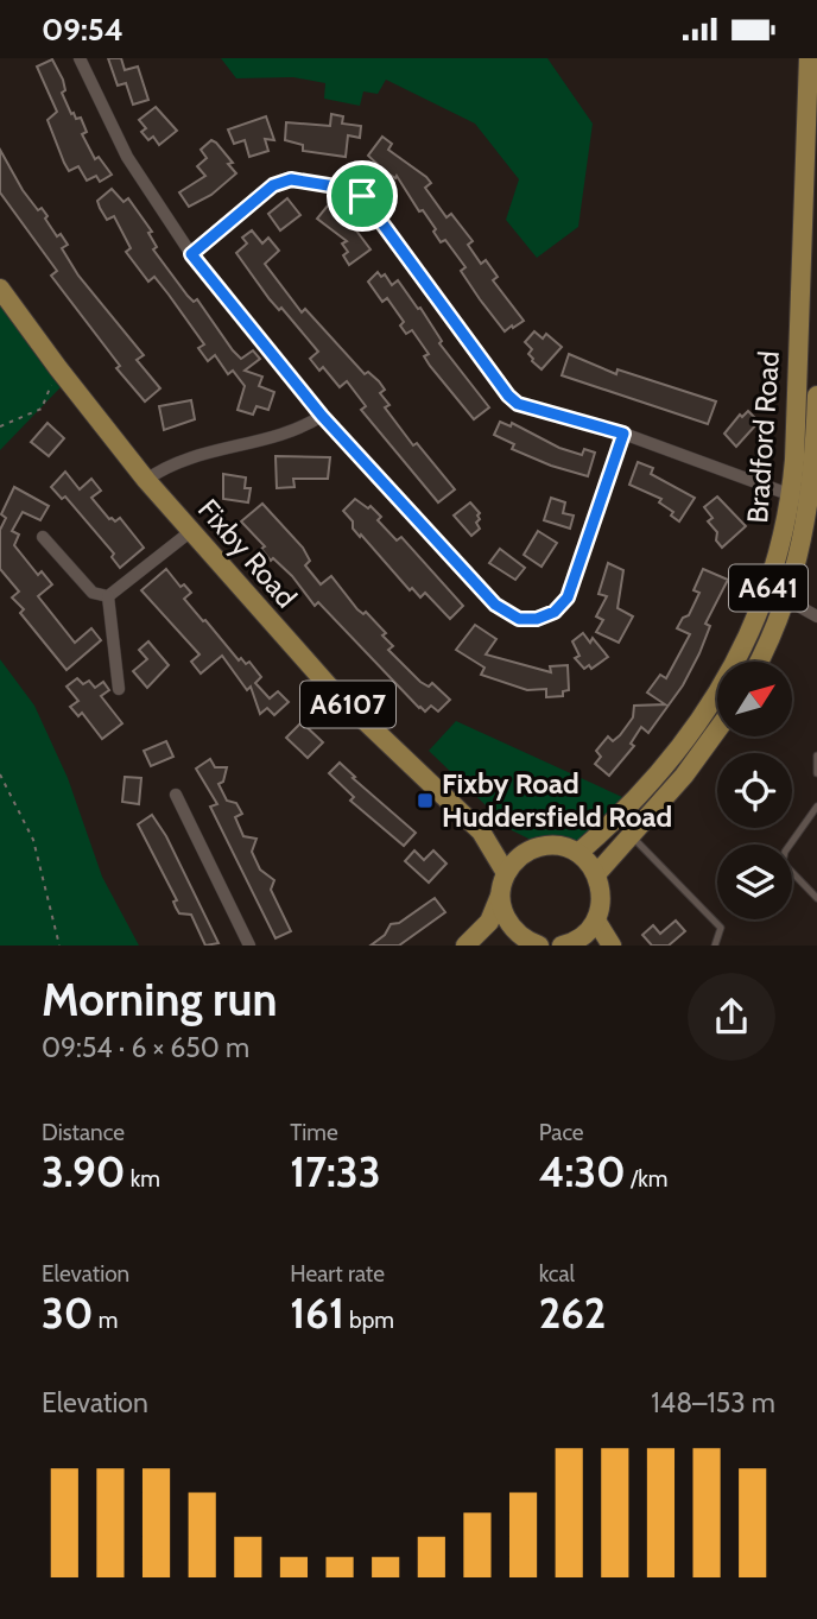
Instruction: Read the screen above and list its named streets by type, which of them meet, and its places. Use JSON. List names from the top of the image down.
{
  "streets": {
    "main road": [
      "Bradford Road",
      "Fixby Road",
      "A641",
      "A6107"
    ]
  },
  "places": {
    "transit": ["Fixby Road Huddersfield Road"]
  },
  "north": "top right",
  "page": {
    "status": "09:54",
    "heading": ["Morning run", "09:54 · 6 × 650 m"],
    "stats": [
      ["Distance", "3.90 km"],
      ["Time", "17:33"],
      ["Pace", "4:30 /km"],
      ["Elevation", "30 m"],
      ["Heart rate", "161 bpm"],
      ["kcal", "262"]
    ],
    "chart": ["Elevation", "148–153 m"]
  }
}
